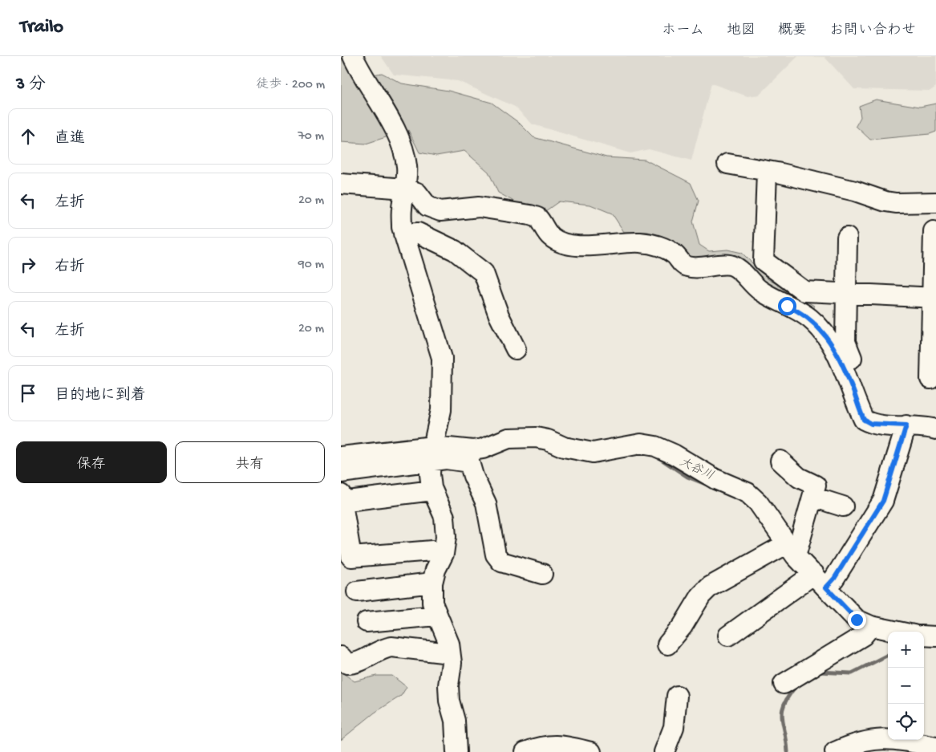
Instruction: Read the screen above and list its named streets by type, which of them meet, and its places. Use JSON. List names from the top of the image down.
{
  "water": ["大谷川"],
  "page": {
    "header": "Trailo",
    "nav": [
      "ホーム",
      "地図",
      "概要",
      "お問い合わせ"
    ],
    "heading": ["3 分", "徒歩 · 200 m"],
    "list": [
      ["直進", "70 m"],
      ["左折", "20 m"],
      ["右折", "90 m"],
      ["左折", "20 m"],
      "目的地に到着"
    ],
    "buttons": ["保存", "共有"],
    "map_buttons": ["+", "−"]
  }
}
